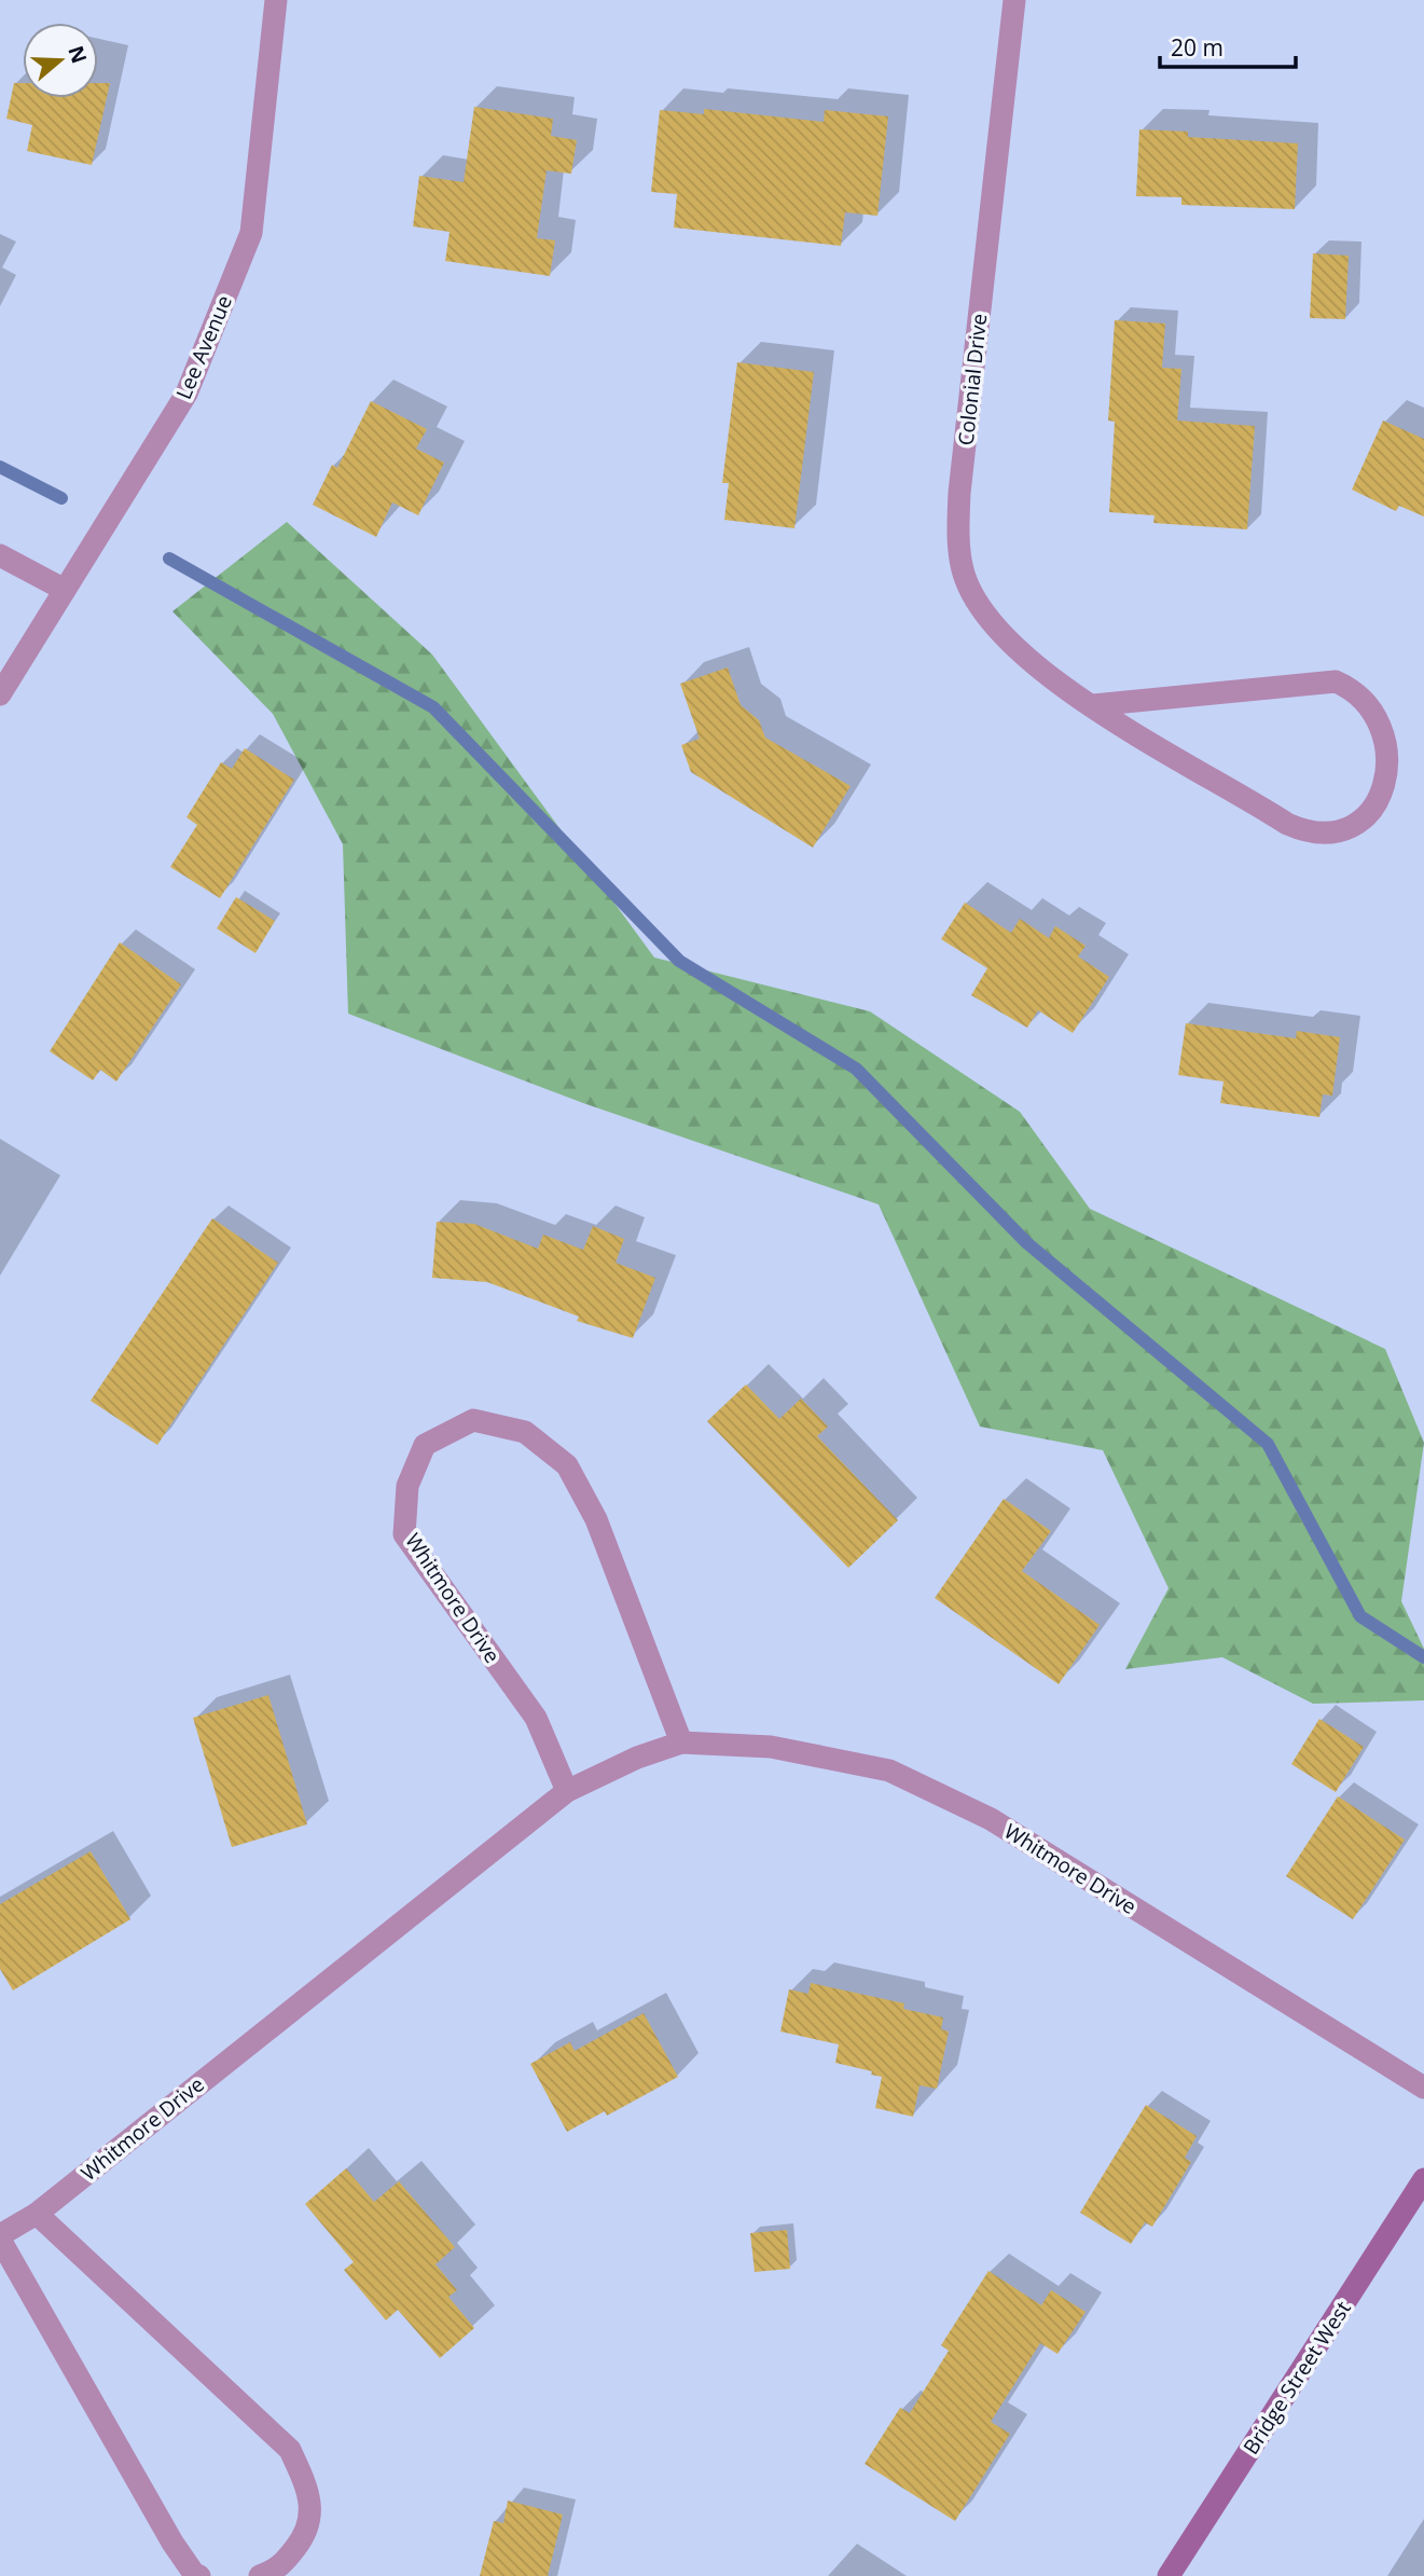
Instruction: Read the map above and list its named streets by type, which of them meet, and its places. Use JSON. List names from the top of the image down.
{
  "streets": {
    "main road": ["Bridge Street West"],
    "street": ["Lee Avenue", "Colonial Drive", "Whitmore Drive"]
  },
  "scale_bar": "20 m",
  "north": "right"
}
